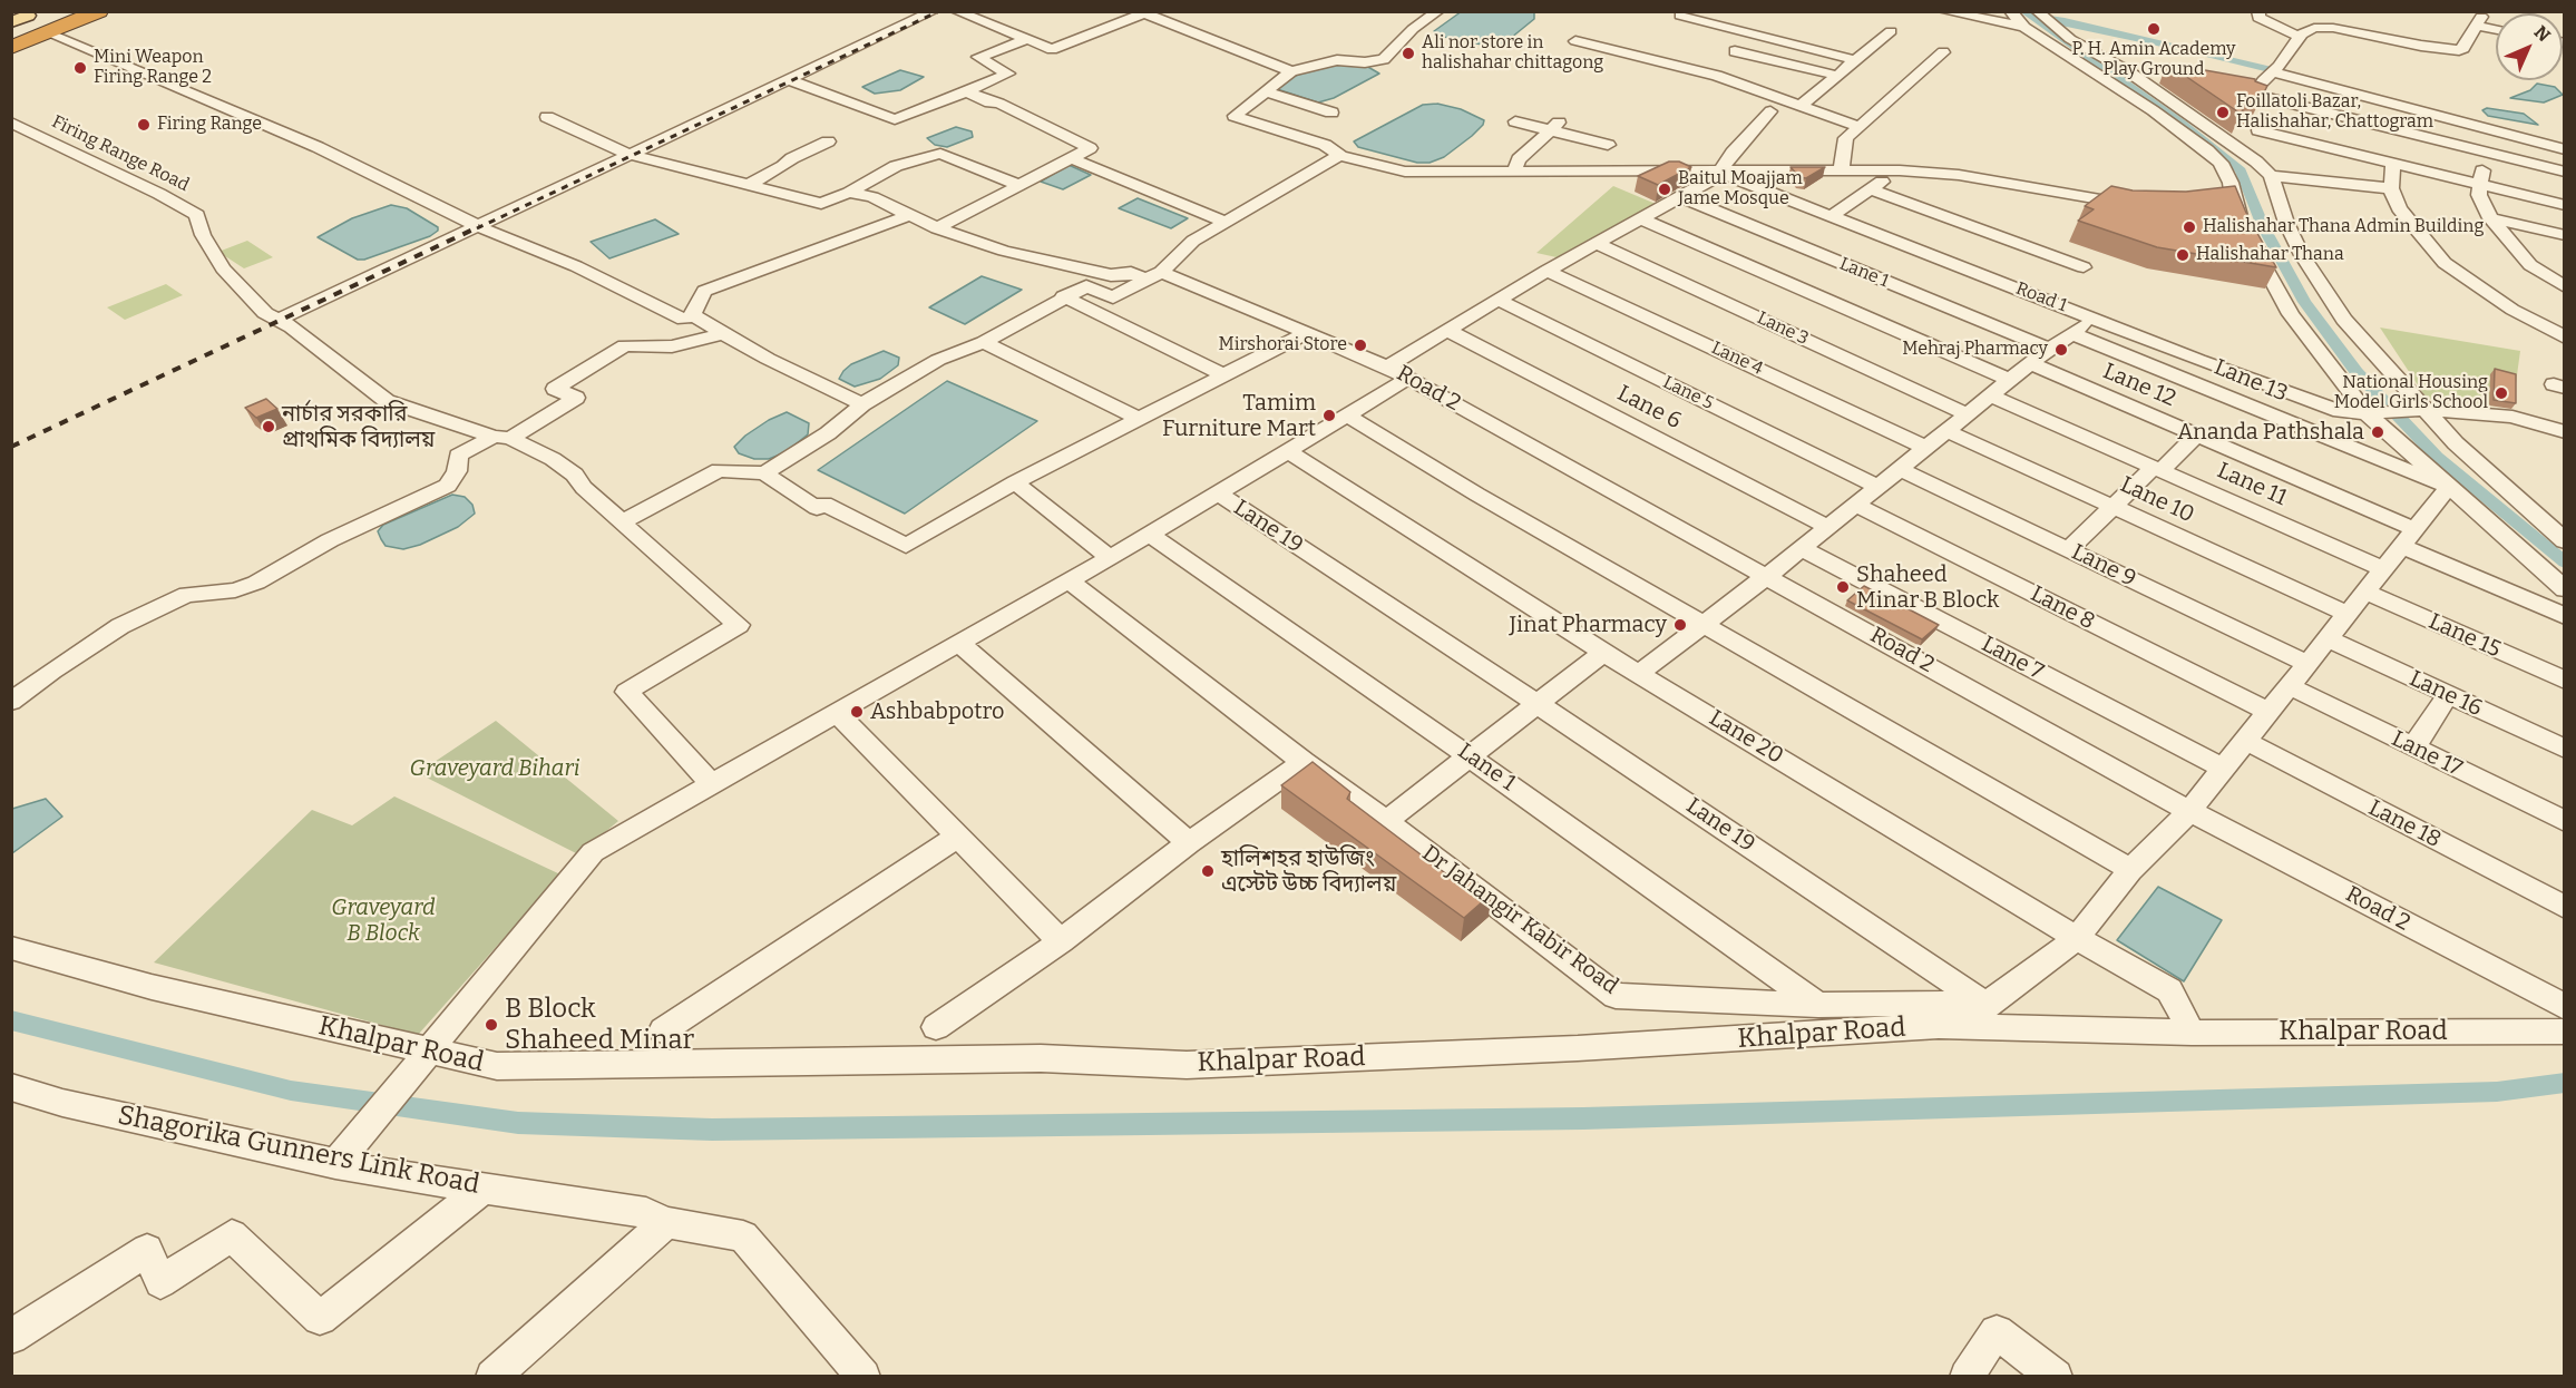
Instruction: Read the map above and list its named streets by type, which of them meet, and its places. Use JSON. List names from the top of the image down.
{
  "streets": {
    "street": [
      "Firing Range Road",
      "Lane 1",
      "Road 1",
      "Lane 3",
      "Lane 4",
      "Lane 13",
      "Lane 12",
      "Road 2",
      "Lane 5",
      "Lane 6",
      "Lane 11",
      "Lane 10",
      "Lane 19",
      "Lane 9",
      "Lane 8",
      "Lane 15",
      "Lane 7",
      "Lane 16",
      "Lane 20",
      "Lane 17",
      "Lane 18",
      "Dr Jahangir Kabir Road",
      "Khalpar Road",
      "Shagorika Gunners Link Road"
    ]
  },
  "crossings": [
    ["Lane 1", "Dr Jahangir Kabir Road"],
    ["Lane 19", "Dr Jahangir Kabir Road"],
    ["Lane 20", "Khalpar Road"]
  ],
  "parks": ["Graveyard Bihari", "Graveyard B Block"],
  "places": [
    "P. H. Amin Academy Play Ground",
    "Ali nor store in halishahar chittagong",
    "Mini Weapon Firing Range 2",
    "Foillatoli Bazar, Halishahar, Chattogram",
    "Firing Range",
    "Baitul Moajjam Jame Mosque",
    "Halishahar Thana Admin Building",
    "Halishahar Thana",
    "Mirshorai Store",
    "Mehraj Pharmacy",
    "National Housing Model Girls School",
    "Tamim Furniture Mart",
    "নার্চার সরকারি প্রাথমিক বিদ্যালয়",
    "Ananda Pathshala",
    "Shaheed Minar B Block",
    "Jinat Pharmacy",
    "Ashbabpotro",
    "হালিশহর হাউজিং এস্টেট উচ্চ বিদ্যালয়",
    "B Block Shaheed Minar"
  ],
  "north": "top right"
}
